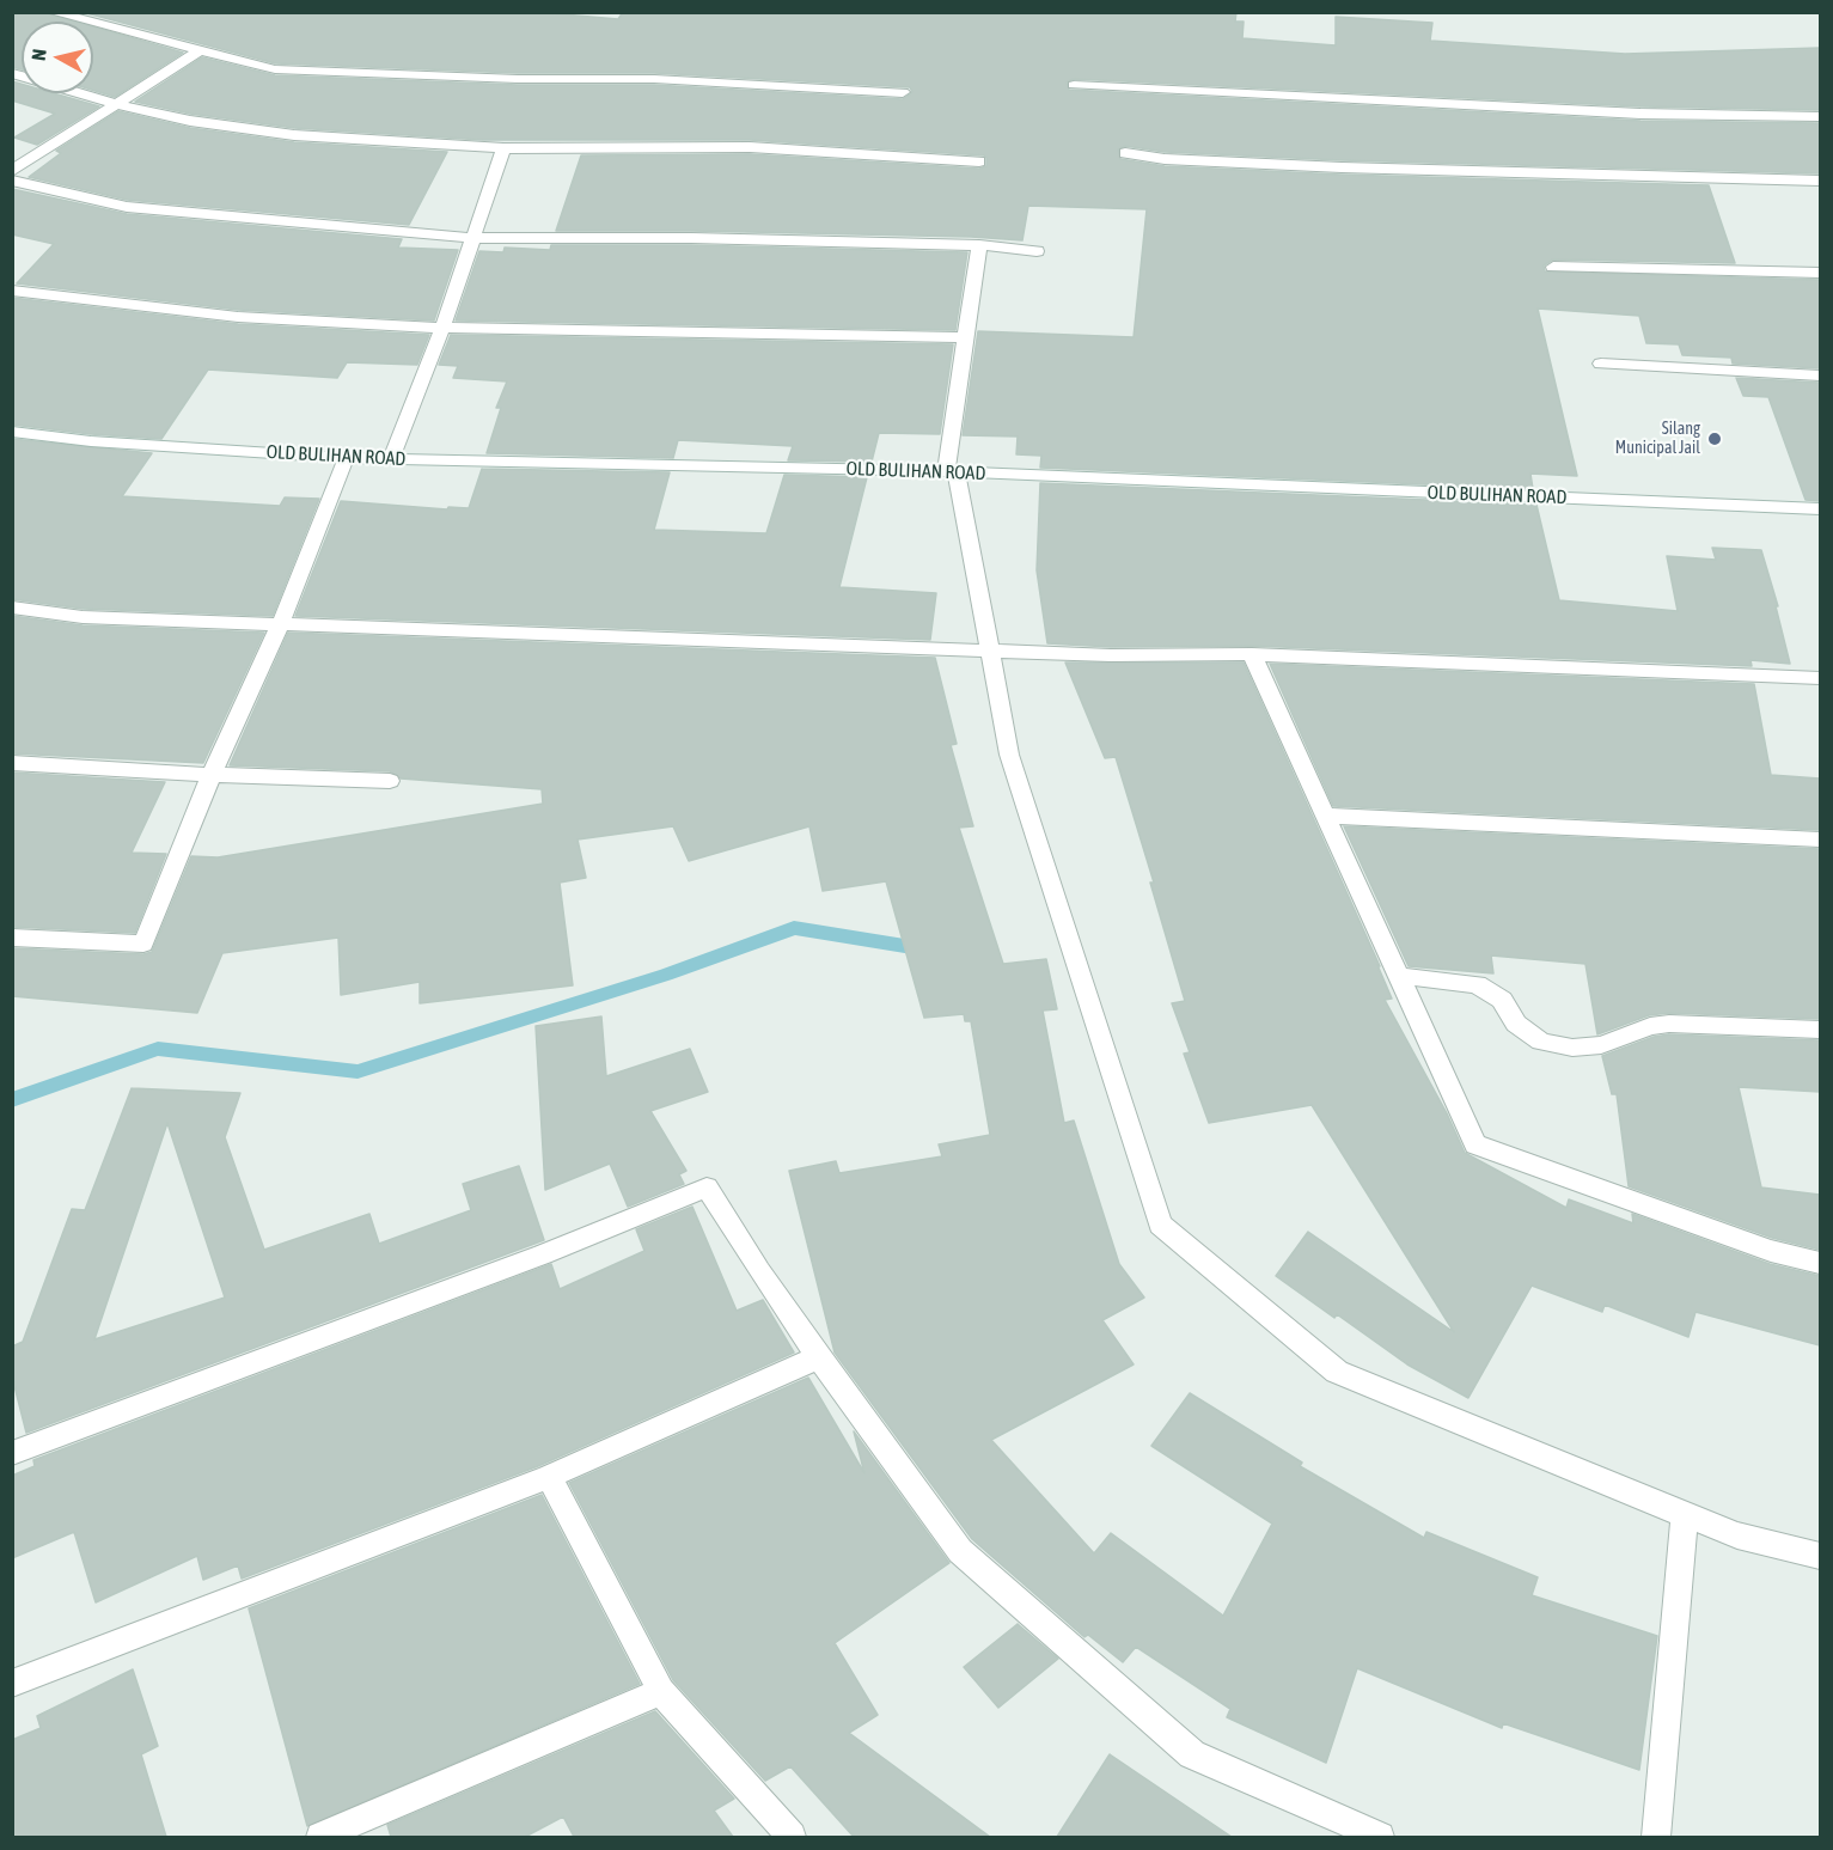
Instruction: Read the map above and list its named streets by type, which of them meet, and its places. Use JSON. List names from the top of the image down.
{
  "streets": {
    "street": ["OLD BULIHAN ROAD"]
  },
  "places": ["Silang Municipal Jail"],
  "north": "left"
}
